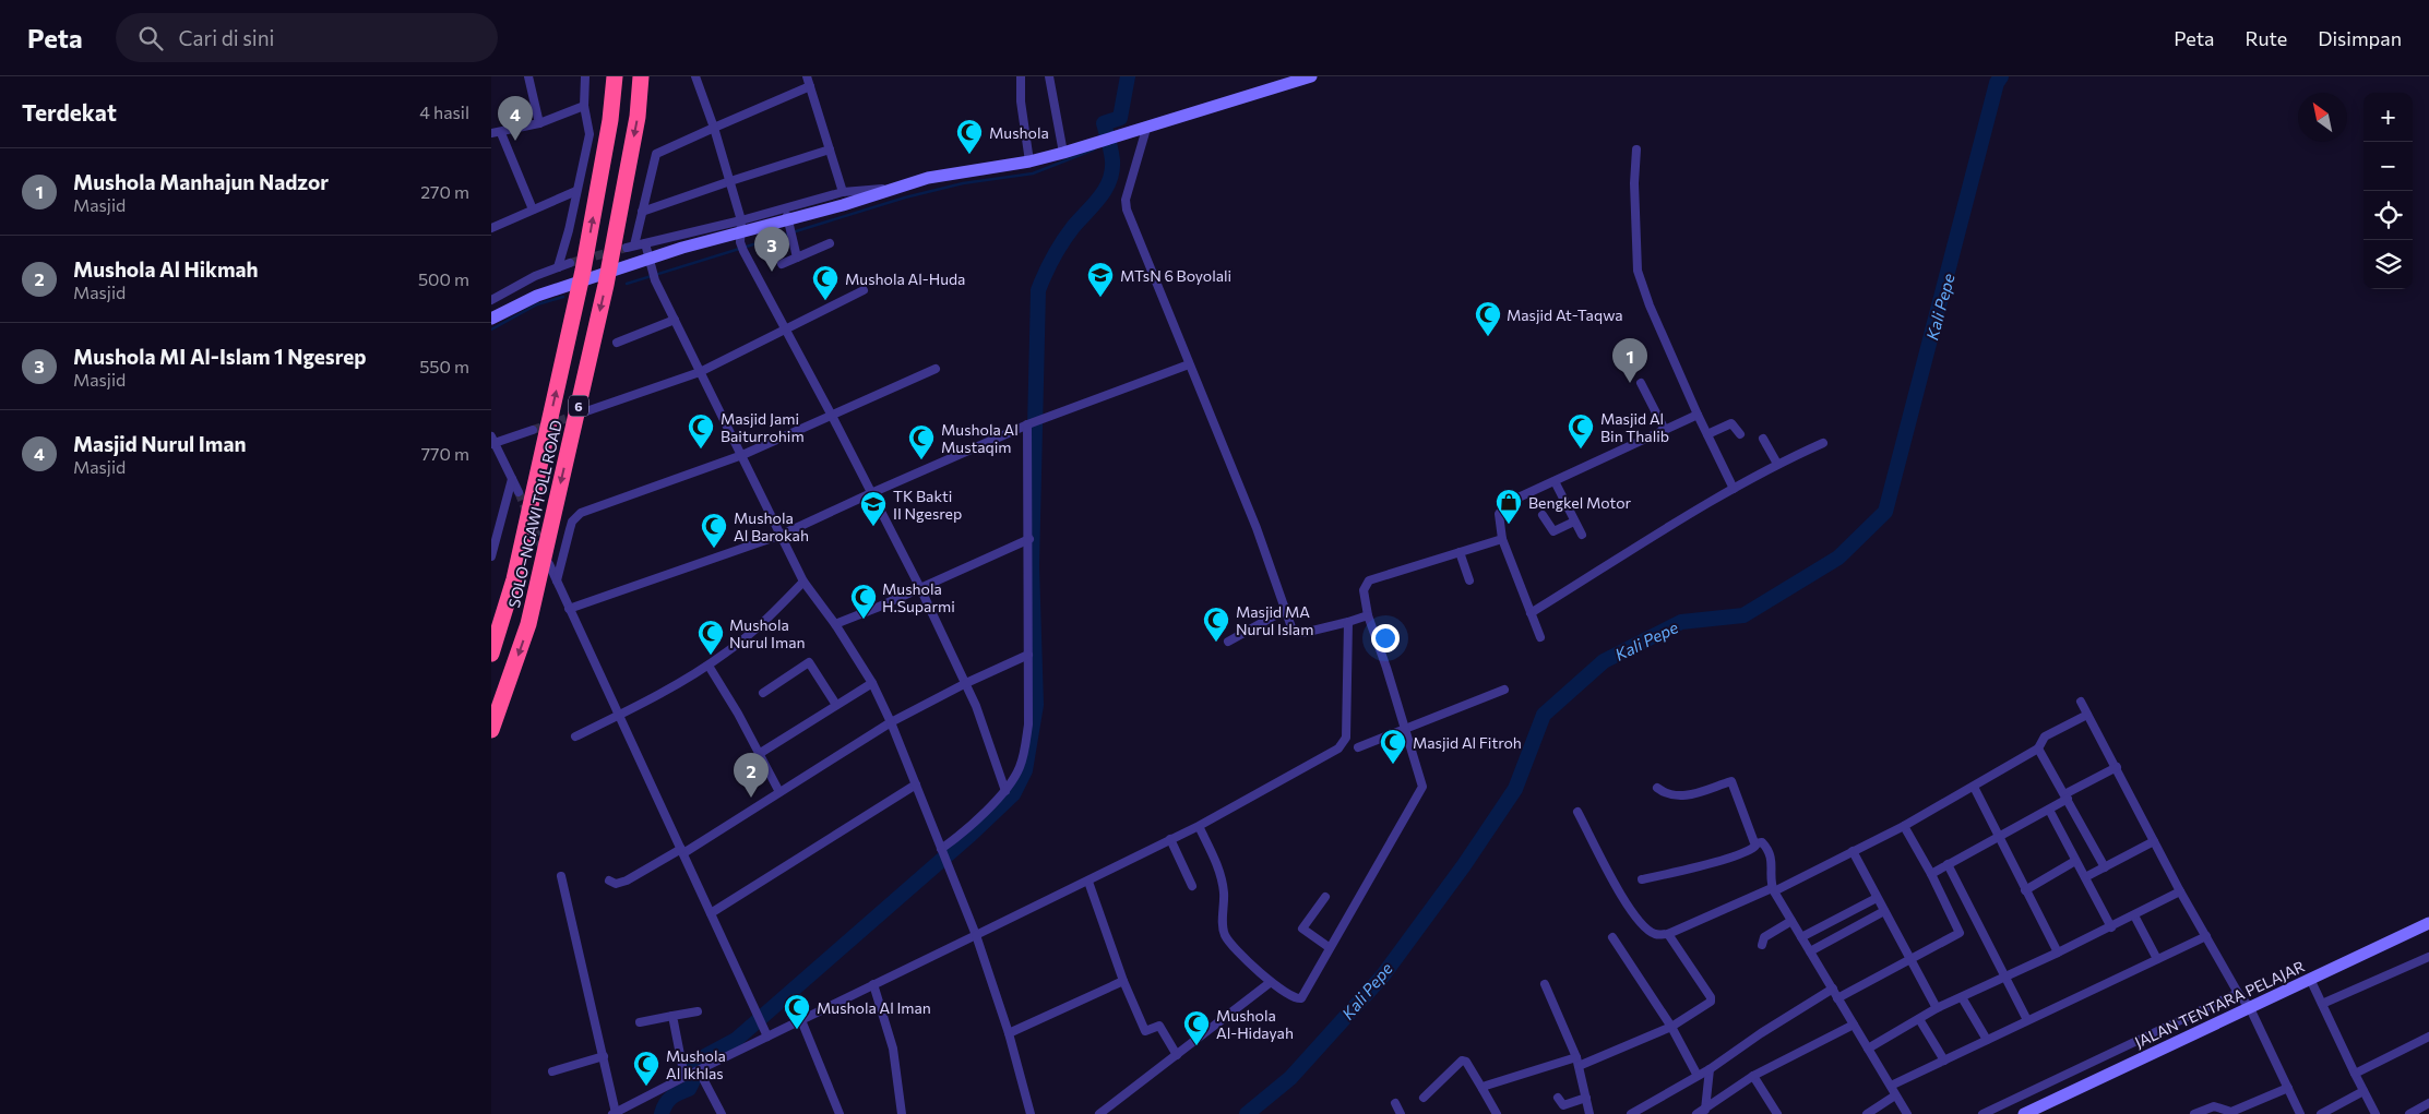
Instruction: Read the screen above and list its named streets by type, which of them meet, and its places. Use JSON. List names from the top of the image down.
{
  "streets": {
    "highway": ["6", "SOLO–NGAWI TOLL ROAD"],
    "main road": ["JALAN TENTARA PELAJAR"]
  },
  "water": ["Kali Pepe"],
  "places": {
    "mosque": [
      "Mushola",
      "Mushola Al-Huda",
      "Masjid At-Taqwa",
      "Masjid Jami Baiturrohim",
      "Masjid Al Bin Thalib",
      "Mushola Al Mustaqim",
      "Mushola Al Barokah",
      "Mushola H.Suparmi",
      "Masjid MA Nurul Islam",
      "Mushola Nurul Iman",
      "Masjid Al Fitroh",
      "Mushola Al Iman",
      "Mushola Al-Hidayah",
      "Mushola Al Ikhlas"
    ],
    "school or university": ["MTsN 6 Boyolali", "TK Bakti II Ngesrep"],
    "shop": ["Bengkel Motor"]
  },
  "north": "top left",
  "page": {
    "header": "Peta",
    "search": "Cari di sini",
    "nav": ["Peta", "Rute", "Disimpan"],
    "heading": ["Terdekat", "4 hasil"],
    "map_buttons": ["+", "−"],
    "pins": [
      "4",
      "3",
      "1",
      "2"
    ],
    "list": [
      {
        "mark": "1",
        "name": "Mushola Manhajun Nadzor",
        "note": "Masjid",
        "value": "270 m"
      },
      {
        "mark": "2",
        "name": "Mushola Al Hikmah",
        "note": "Masjid",
        "value": "500 m"
      },
      {
        "mark": "3",
        "name": "Mushola MI Al-Islam 1 Ngesrep",
        "note": "Masjid",
        "value": "550 m"
      },
      {
        "mark": "4",
        "name": "Masjid Nurul Iman",
        "note": "Masjid",
        "value": "770 m"
      }
    ]
  }
}
